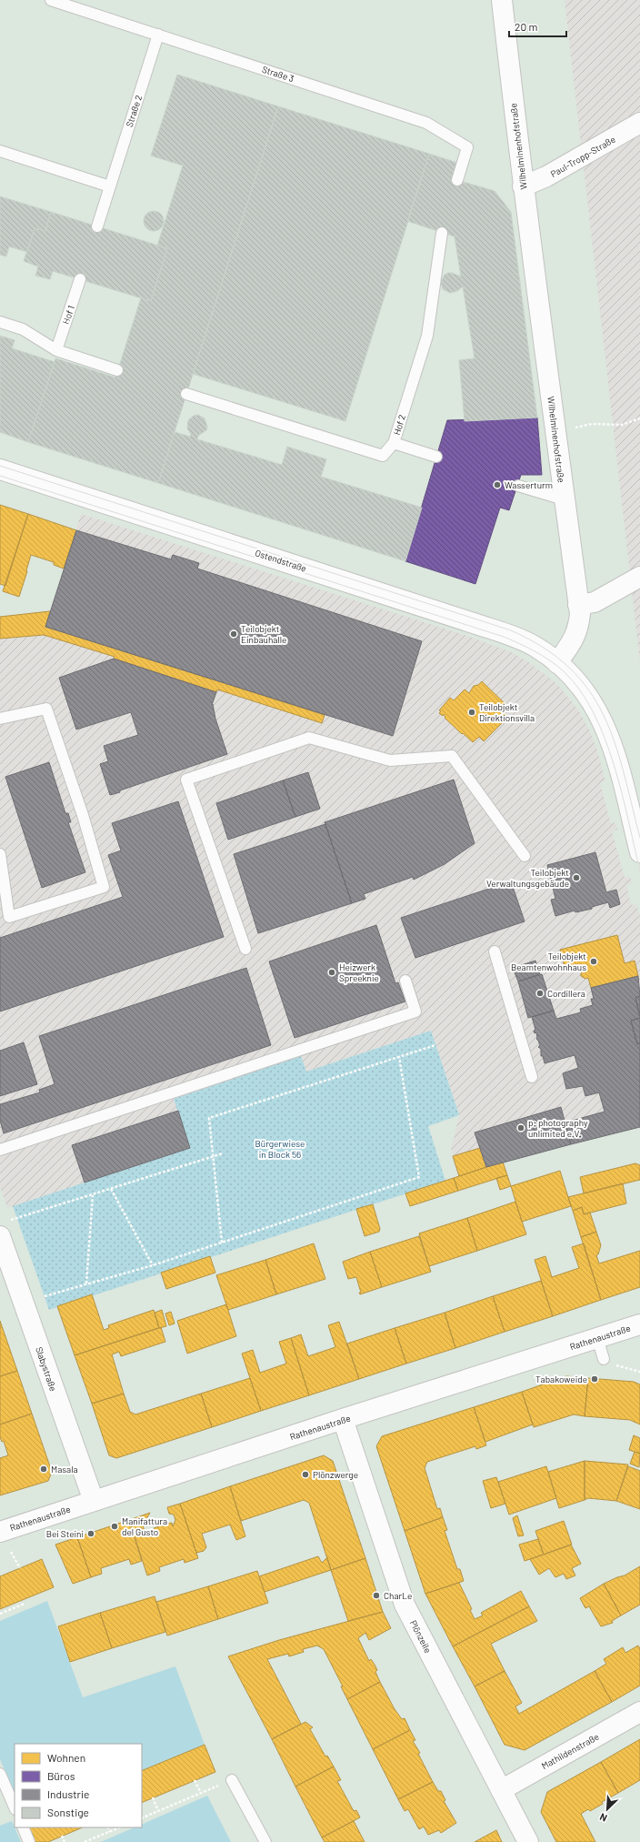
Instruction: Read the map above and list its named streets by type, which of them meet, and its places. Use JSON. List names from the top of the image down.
{
  "streets": {
    "street": [
      "Wilhelminenhofstraße",
      "Paul-Tropp-Straße",
      "Ostendstraße",
      "Rathenaustraße",
      "Slabystraße",
      "Plönzeile",
      "Mathildenstraße"
    ],
    "lane": [
      "Straße 3",
      "Straße 2",
      "Hof 1",
      "Hof 2"
    ]
  },
  "crossings": [
    ["Straße 3", "Straße 2"],
    ["Wilhelminenhofstraße", "Paul-Tropp-Straße"],
    ["Wilhelminenhofstraße", "Ostendstraße"],
    ["Rathenaustraße", "Slabystraße"],
    ["Rathenaustraße", "Plönzeile"],
    ["Plönzeile", "Mathildenstraße"]
  ],
  "parks": ["Bürgerwiese in Block 56"],
  "places": [
    "Wasserturm",
    "Teilobjekt Einbauhalle",
    "Teilobjekt Direktionsvilla",
    "Teilobjekt Verwaltungsgebäude",
    "Teilobjekt Beamtenwohnhaus",
    "Heizwerk Spreeknie",
    "Cordillera",
    "p: photography unlimited e.V.",
    "Tabakoweide",
    "Masala",
    "Plönzwerge",
    "Manifattura del Gusto",
    "Bei Steini",
    "CharLe"
  ],
  "legend": [
    "Wohnen",
    "Büros",
    "Industrie",
    "Sonstige"
  ],
  "scale_bar": "20 m",
  "north": "bottom left"
}
